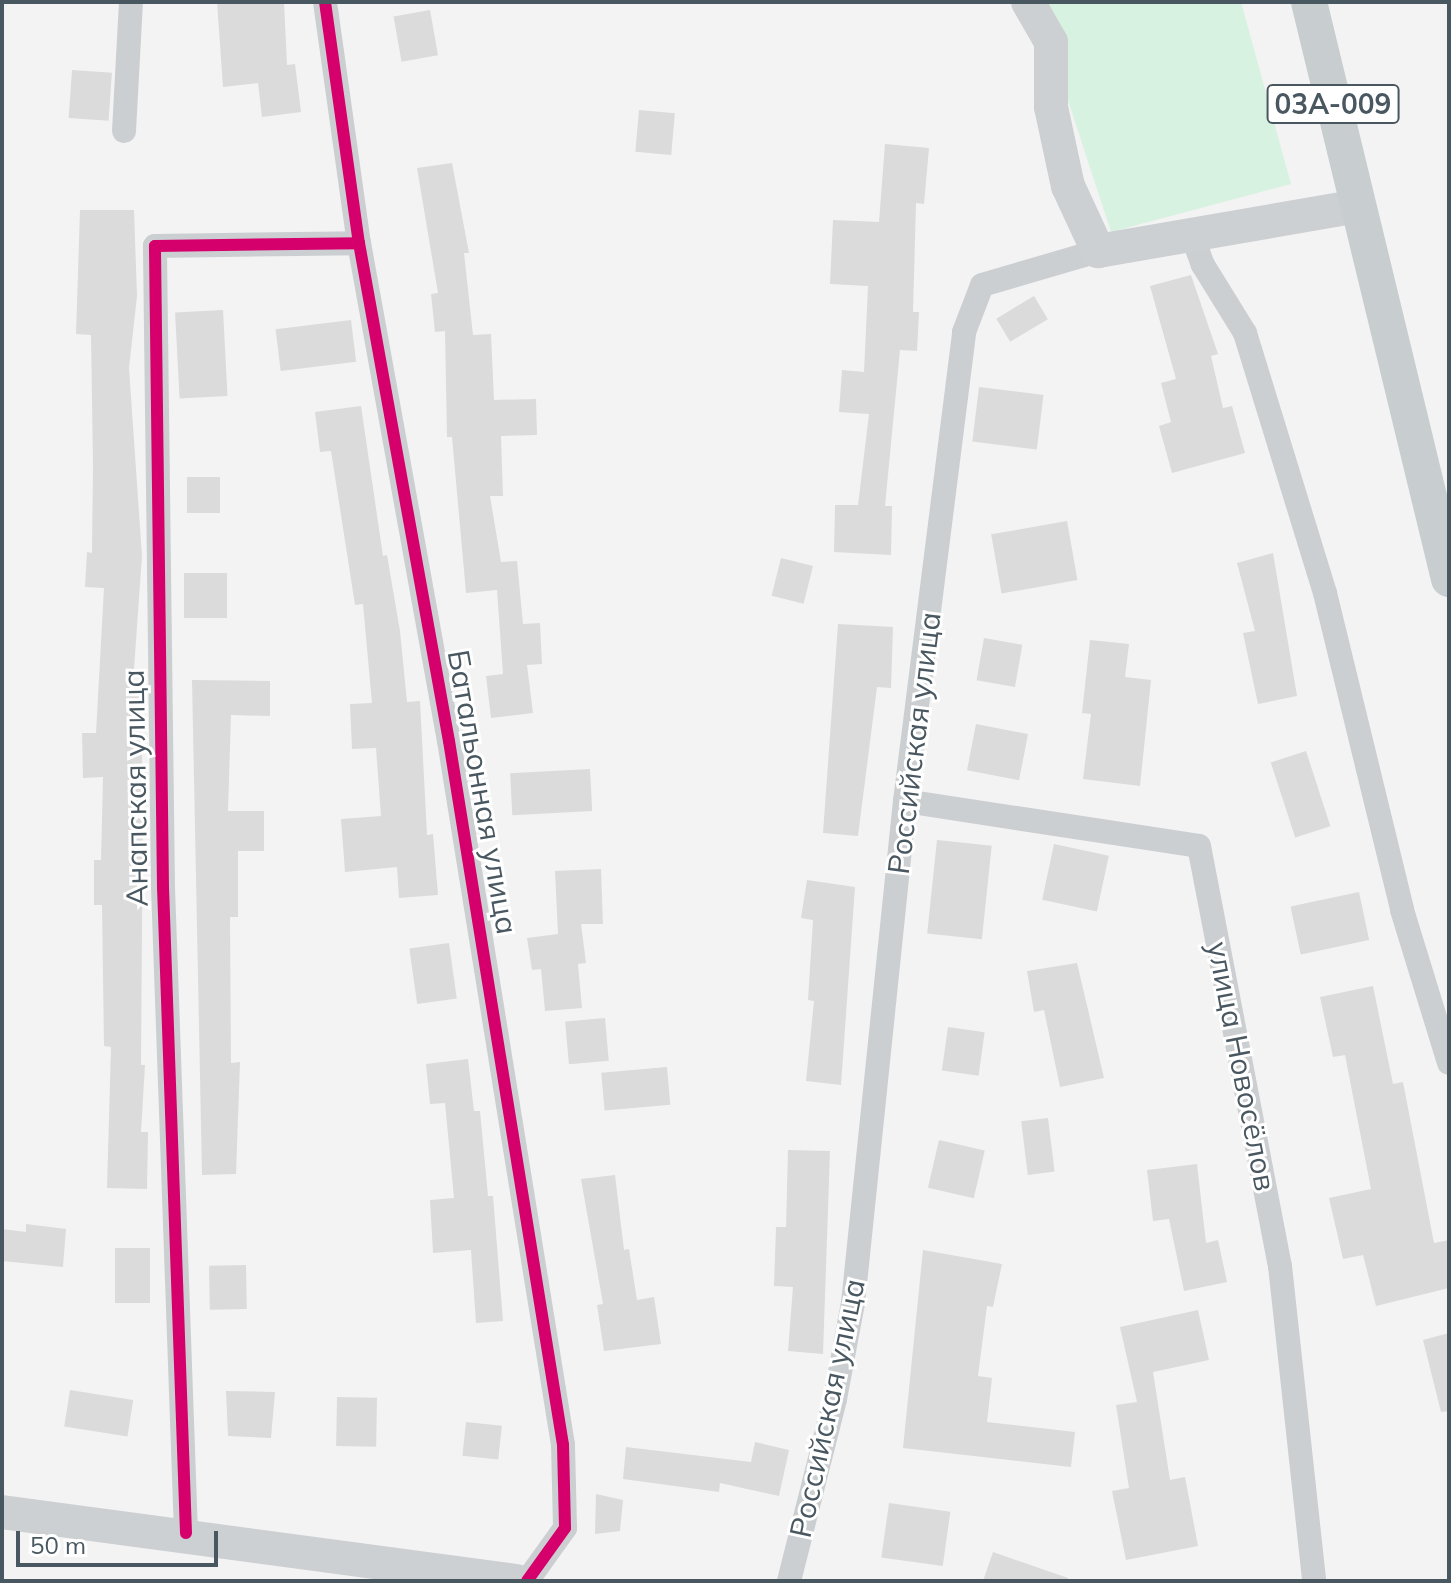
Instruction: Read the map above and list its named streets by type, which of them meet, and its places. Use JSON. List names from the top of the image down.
{
  "streets": {
    "main road": ["03А-009", "Российская улица"],
    "street": ["Анапская улица", "Батальонная улица", "улица Новосёлов"]
  },
  "crossings": [
    ["03А-009", "Российская улица"],
    ["Российская улица", "улица Новосёлов"],
    ["Анапская улица", "Батальонная улица"]
  ],
  "scale_bar": "50 m"
}
